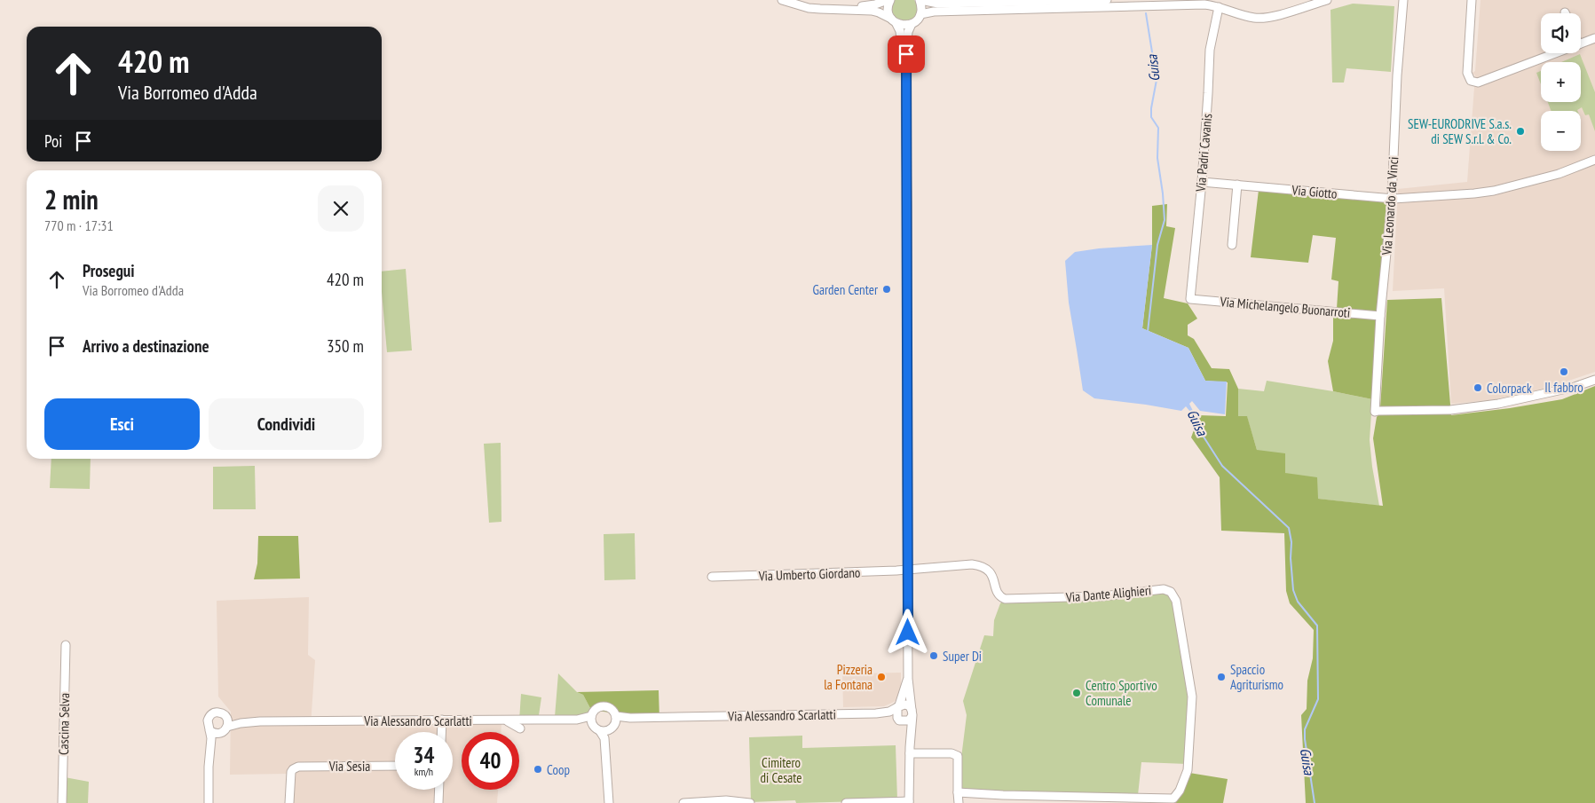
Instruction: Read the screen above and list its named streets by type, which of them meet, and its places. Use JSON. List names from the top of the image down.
{
  "streets": {
    "street": [
      "Via Padri Cavanis",
      "Via Giotto",
      "Via Leonardo da Vinci",
      "Via Michelangelo Buonarroti",
      "Via Umberto Giordano",
      "Via Dante Alighieri",
      "Via Alessandro Scarlatti",
      "Cascina Selva",
      "Via Sesia"
    ]
  },
  "crossings": [
    ["Via Padri Cavanis", "Via Giotto"],
    ["Via Padri Cavanis", "Via Michelangelo Buonarroti"],
    ["Via Giotto", "Via Leonardo da Vinci"],
    ["Via Leonardo da Vinci", "Via Michelangelo Buonarroti"],
    ["Via Umberto Giordano", "Via Dante Alighieri"]
  ],
  "water": ["Guisa"],
  "parks": ["Cimitero di Cesate"],
  "places": [
    "SEW-EURODRIVE S.a.s. di SEW S.r.l. & Co.",
    "Garden Center",
    "Il fabbro",
    "Colorpack",
    "Super Di",
    "Pizzeria la Fontana",
    "Spaccio Agriturismo",
    "Centro Sportivo Comunale",
    "Coop"
  ],
  "page": {
    "map_buttons": ["+", "−"],
    "turn": ["420 m", "Via Borromeo d'Adda"],
    "then": "Poi",
    "heading": ["2 min", "770 m · 17:31"],
    "list": [
      {
        "name": "Prosegui",
        "note": "Via Borromeo d'Adda",
        "value": "420 m"
      },
      {
        "name": "Arrivo a destinazione",
        "value": "350 m"
      }
    ],
    "buttons": ["Esci", "Condividi"],
    "speed": "34 km/h",
    "limit": "40"
  }
}
